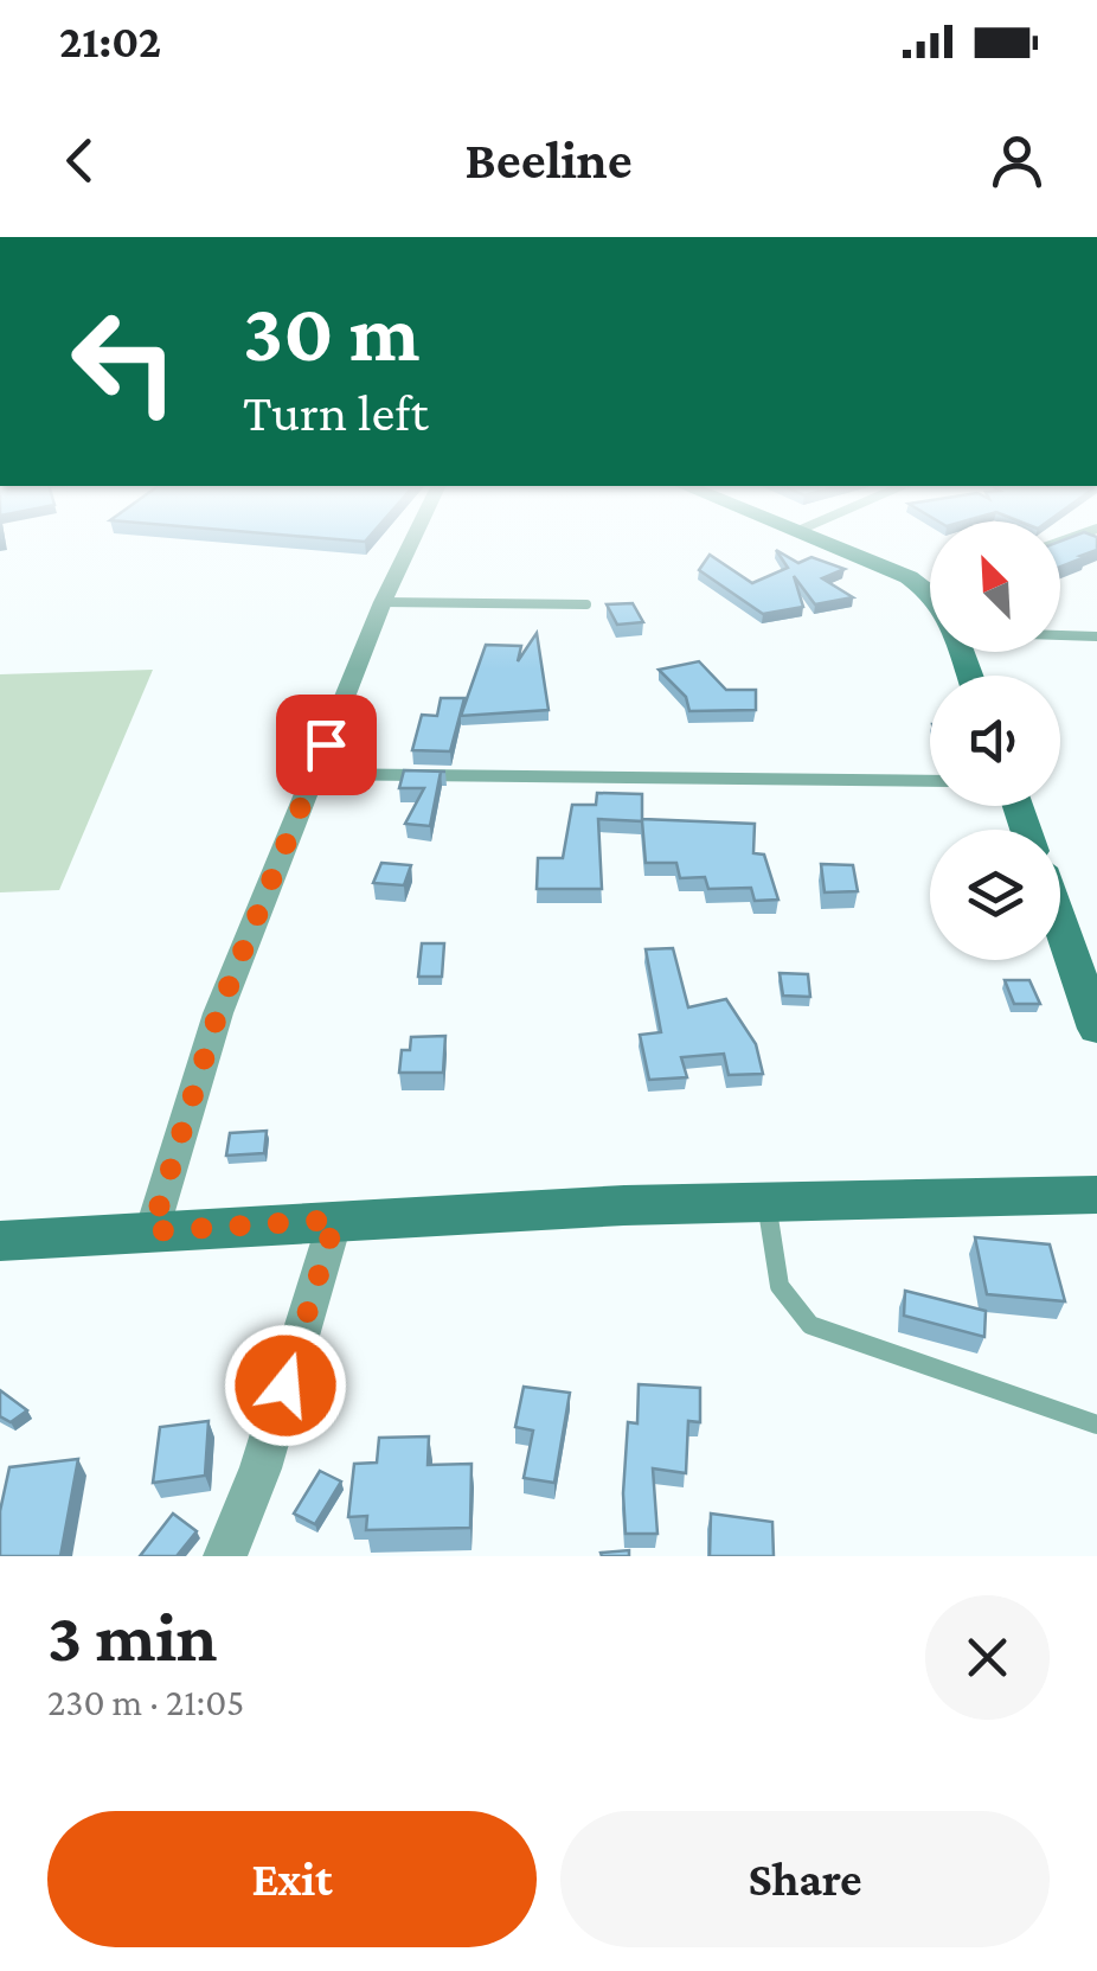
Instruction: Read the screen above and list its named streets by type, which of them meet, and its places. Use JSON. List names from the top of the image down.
{
  "north": "top left",
  "page": {
    "status": "21:02",
    "header": "Beeline",
    "turn": ["30 m", "Turn left"],
    "heading": ["3 min", "230 m · 21:05"],
    "buttons": ["Exit", "Share"]
  }
}
